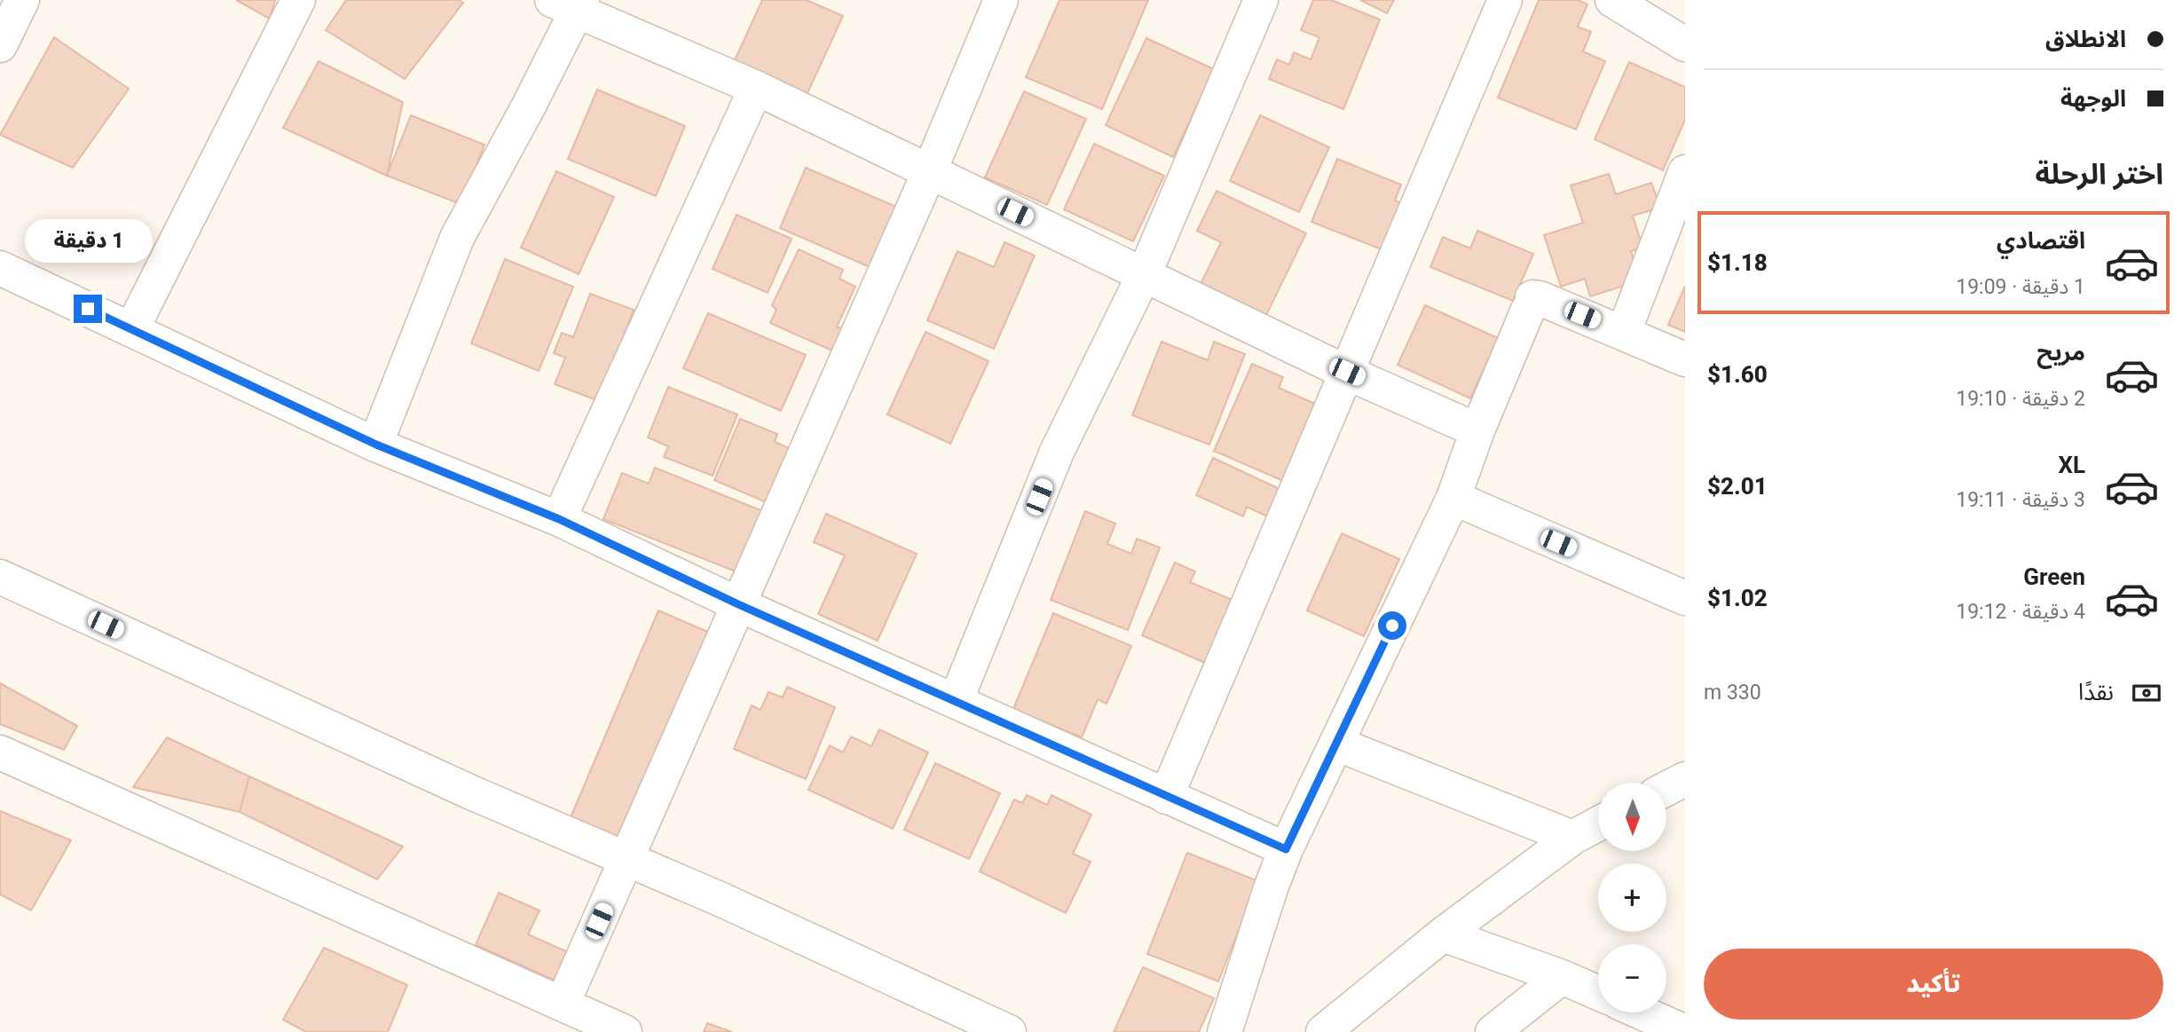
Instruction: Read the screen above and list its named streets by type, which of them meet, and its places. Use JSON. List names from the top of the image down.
{
  "north": "bottom",
  "page": {
    "banner": ["الانطلاق", "الوجهة"],
    "heading": "اختر الرحلة",
    "list": [
      {
        "name": "اقتصادي",
        "note": "1 دقيقة · 19:09",
        "value": "$1.18"
      },
      {
        "name": "مريح",
        "note": "2 دقيقة · 19:10",
        "value": "$1.60"
      },
      {
        "name": "XL",
        "note": "3 دقيقة · 19:11",
        "value": "$2.01"
      },
      {
        "name": "Green",
        "note": "4 دقيقة · 19:12",
        "value": "$1.02"
      }
    ],
    "bubble": "1 دقيقة",
    "pay": ["نقدًا", "330 m"],
    "map_buttons": ["+", "−"],
    "buttons": "تأكيد"
  }
}
